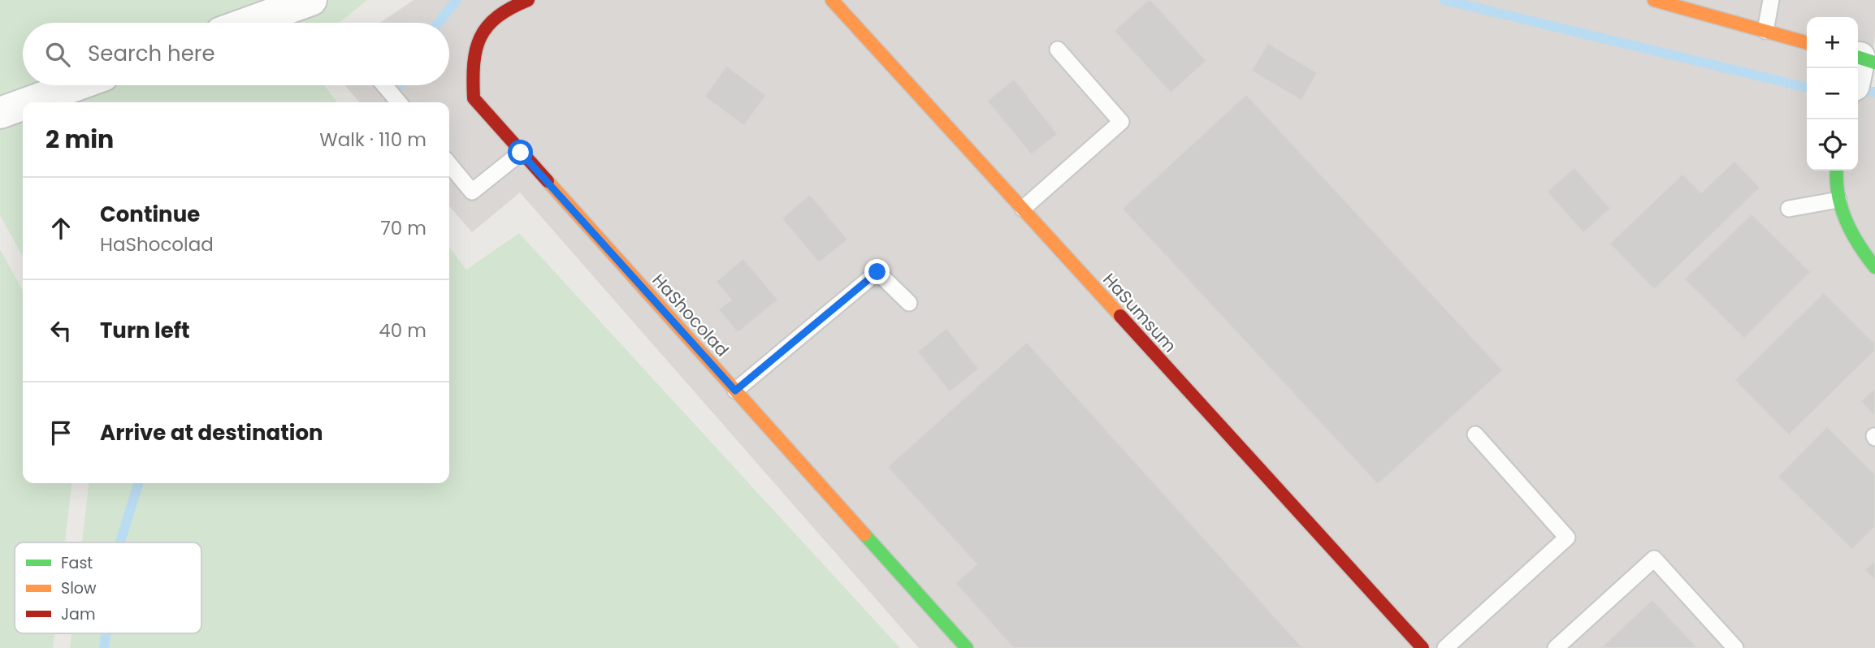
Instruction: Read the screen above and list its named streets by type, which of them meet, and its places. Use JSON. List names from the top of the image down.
{
  "streets": {
    "street": ["HaSumsum", "HaShocolad"]
  },
  "legend": ["Fast", "Slow", "Jam"],
  "page": {
    "map_buttons": ["+", "−"],
    "search": "Search here",
    "heading": ["2 min", "Walk · 110 m"],
    "list": [
      ["Continue", "HaShocolad", "70 m"],
      ["Turn left", "40 m"],
      "Arrive at destination"
    ]
  }
}
